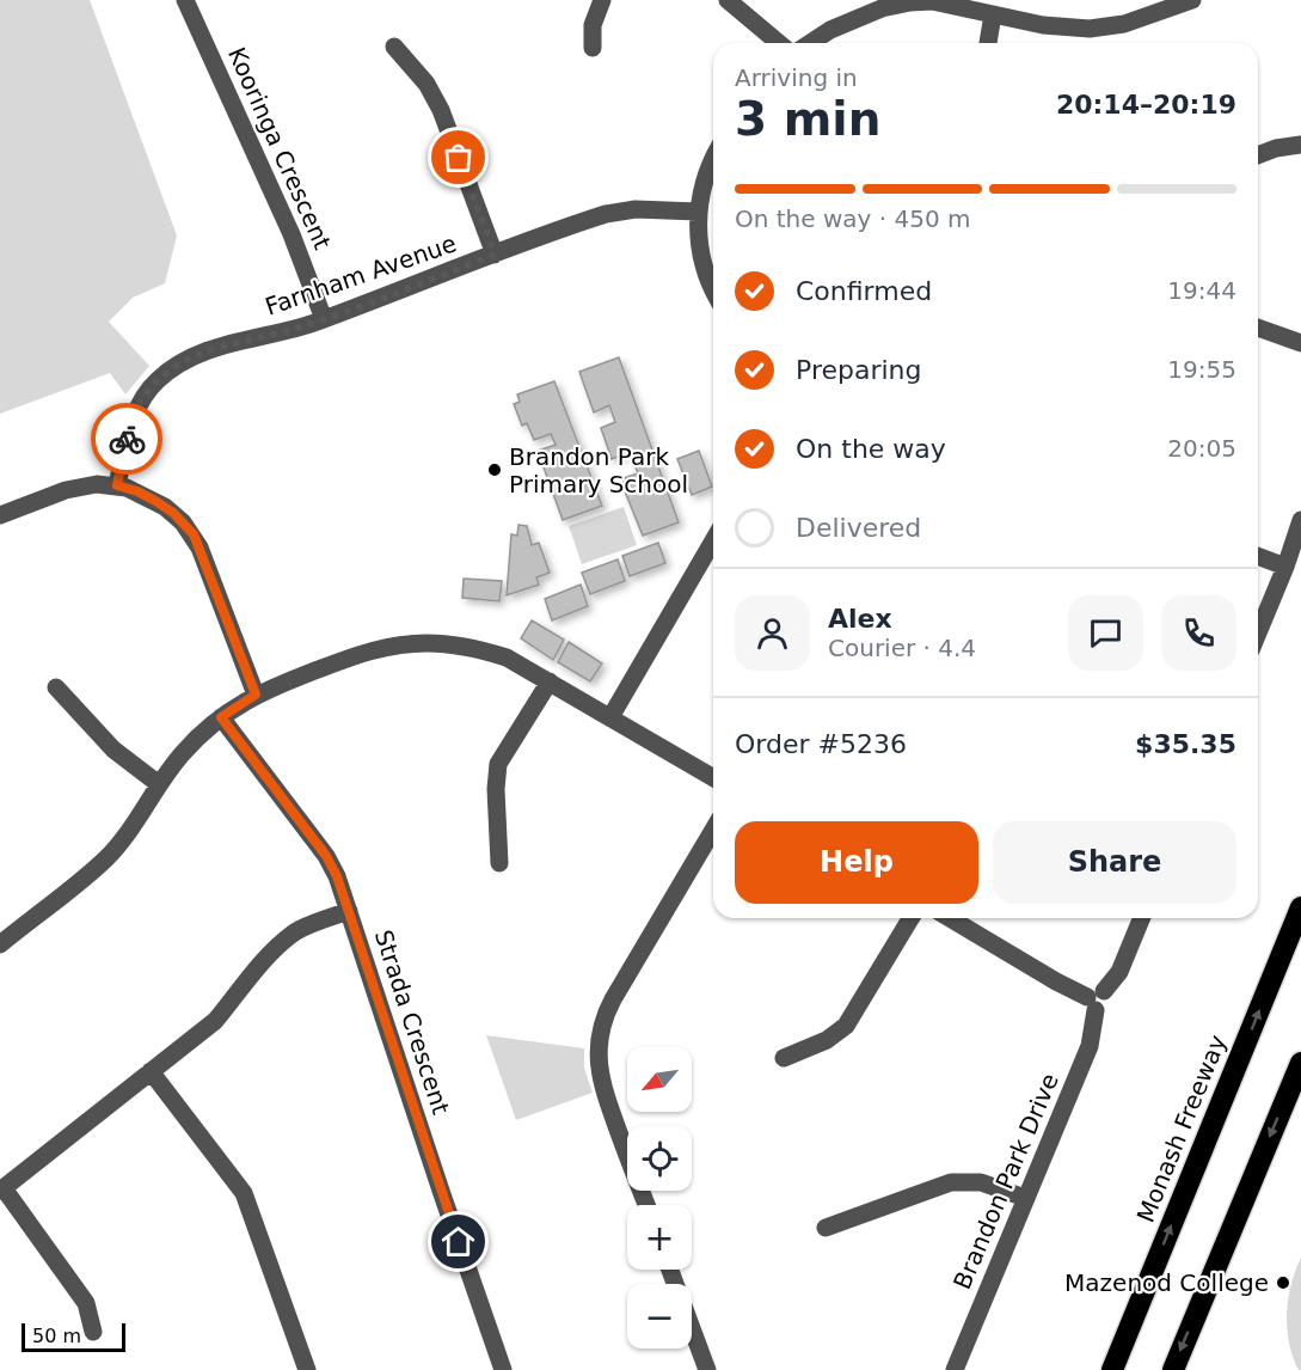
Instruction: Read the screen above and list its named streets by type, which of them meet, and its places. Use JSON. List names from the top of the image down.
{
  "streets": {
    "highway": ["Monash Freeway"],
    "street": [
      "Kooringa Crescent",
      "Farnham Avenue",
      "Strada Crescent",
      "Brandon Park Drive"
    ]
  },
  "crossings": [
    ["Kooringa Crescent", "Farnham Avenue"]
  ],
  "places": ["Brandon Park Primary School", "Mazenod College"],
  "scale_bar": "50 m",
  "north": "bottom left",
  "page": {
    "heading": ["3 min", "Arriving in", "20:14–20:19"],
    "panel": [
      "Alex",
      "Courier · 4.4",
      "Order #5236",
      "$35.35"
    ],
    "bar": "On the way · 450 m",
    "list": [
      ["Confirmed", "19:44"],
      ["Preparing", "19:55"],
      ["On the way", "20:05"],
      "Delivered"
    ],
    "buttons": ["Help", "Share"],
    "map_buttons": ["+", "−"],
    "scale": "50 m"
  }
}
